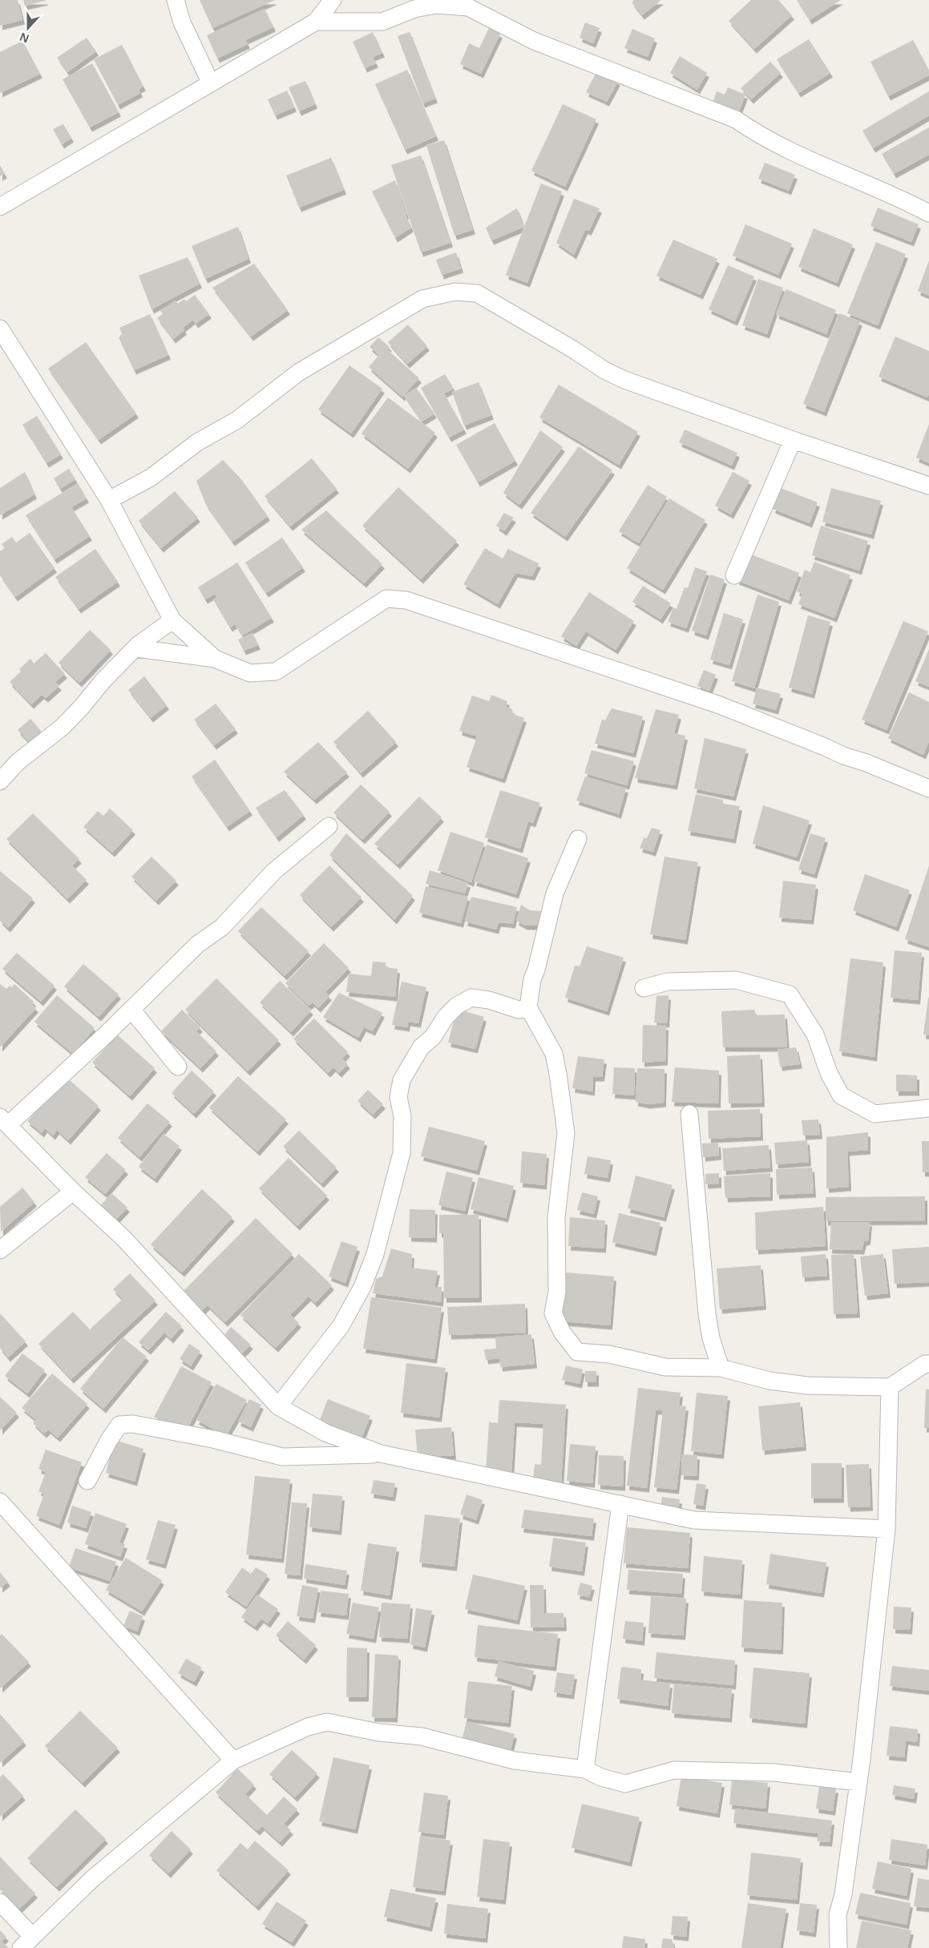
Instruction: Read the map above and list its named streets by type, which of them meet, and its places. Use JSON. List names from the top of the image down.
{
  "north": "bottom"
}
